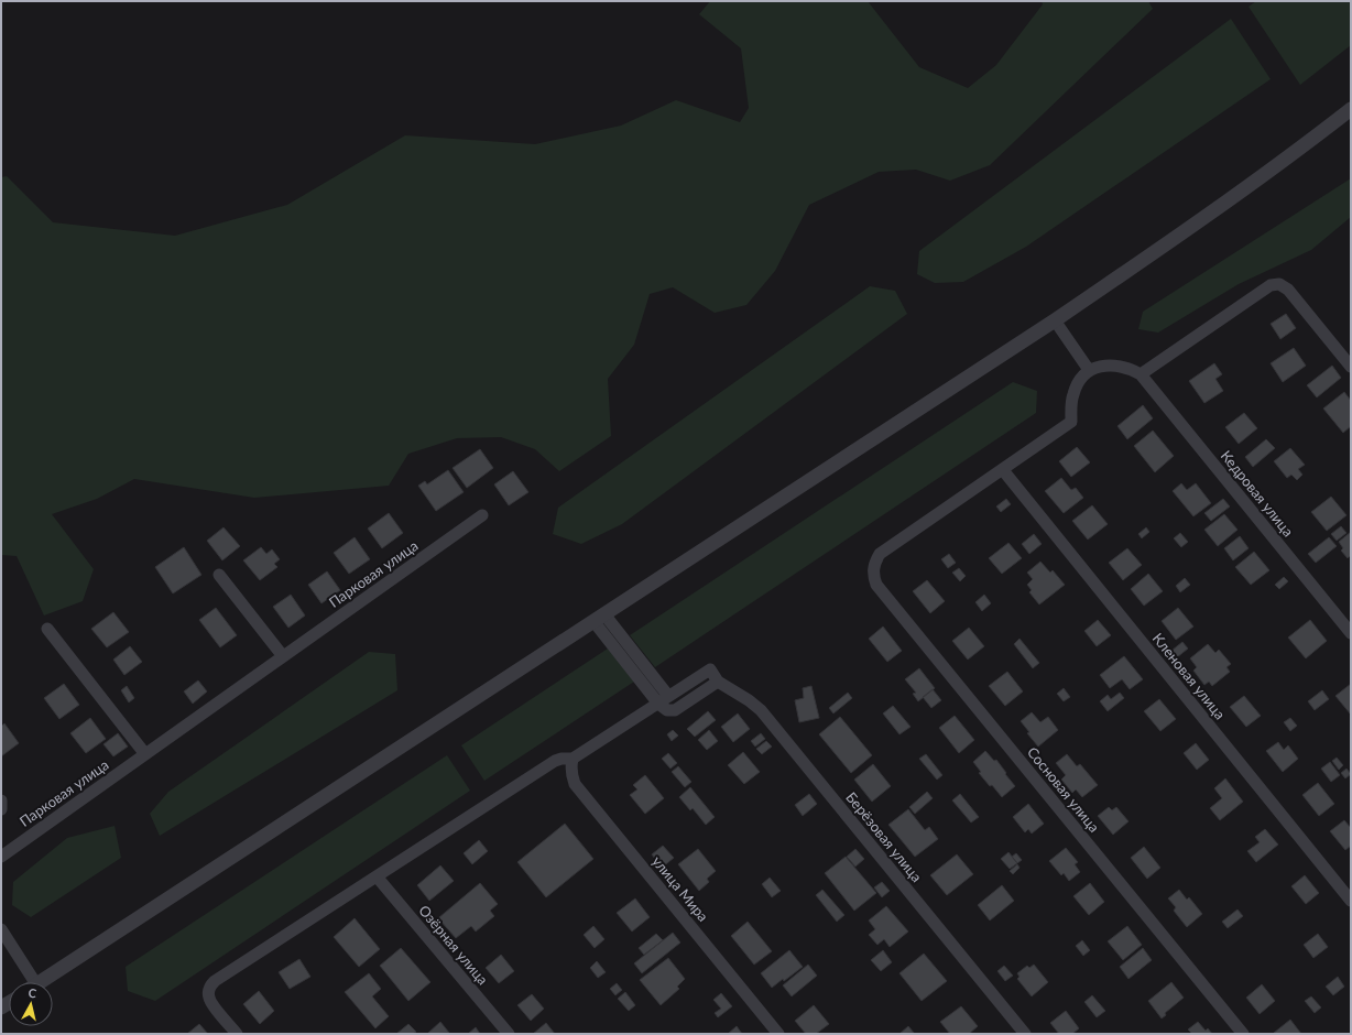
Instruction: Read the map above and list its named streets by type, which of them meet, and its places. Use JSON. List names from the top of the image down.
{
  "streets": {
    "street": [
      "Кедровая улица",
      "Парковая улица",
      "Кленовая улица",
      "Сосновая улица",
      "Берёзовая улица",
      "улица Мира",
      "Озёрная улица"
    ]
  },
  "crossings": [
    ["Кленовая улица", "Сосновая улица"]
  ],
  "north": "top"
}
